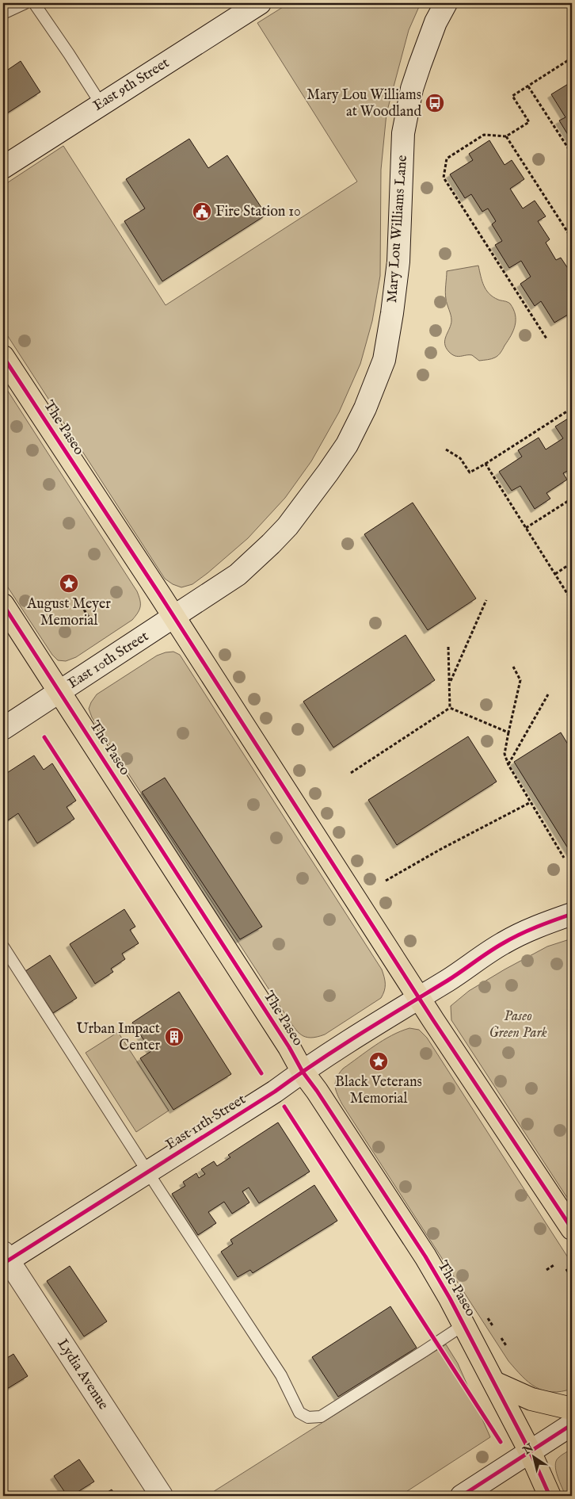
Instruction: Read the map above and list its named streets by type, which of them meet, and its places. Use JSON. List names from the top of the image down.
{
  "streets": {
    "main road": [
      "East 9th Street",
      "Mary Lou Williams Lane",
      "The Paseo",
      "East 10th Street",
      "East 11th Street",
      "Lydia Avenue"
    ]
  },
  "crossings": [
    ["Mary Lou Williams Lane", "The Paseo"],
    ["Mary Lou Williams Lane", "East 10th Street"],
    ["The Paseo", "East 10th Street"],
    ["The Paseo", "East 11th Street"],
    ["East 11th Street", "Lydia Avenue"]
  ],
  "parks": ["Paseo Green Park"],
  "places": {
    "bus stop": ["Mary Lou Williams at Woodland"],
    "public building": ["Fire Station 10"],
    "place": ["August Meyer Memorial", "Black Veterans Memorial"],
    "building": ["Urban Impact Center"]
  },
  "north": "top left"
}
